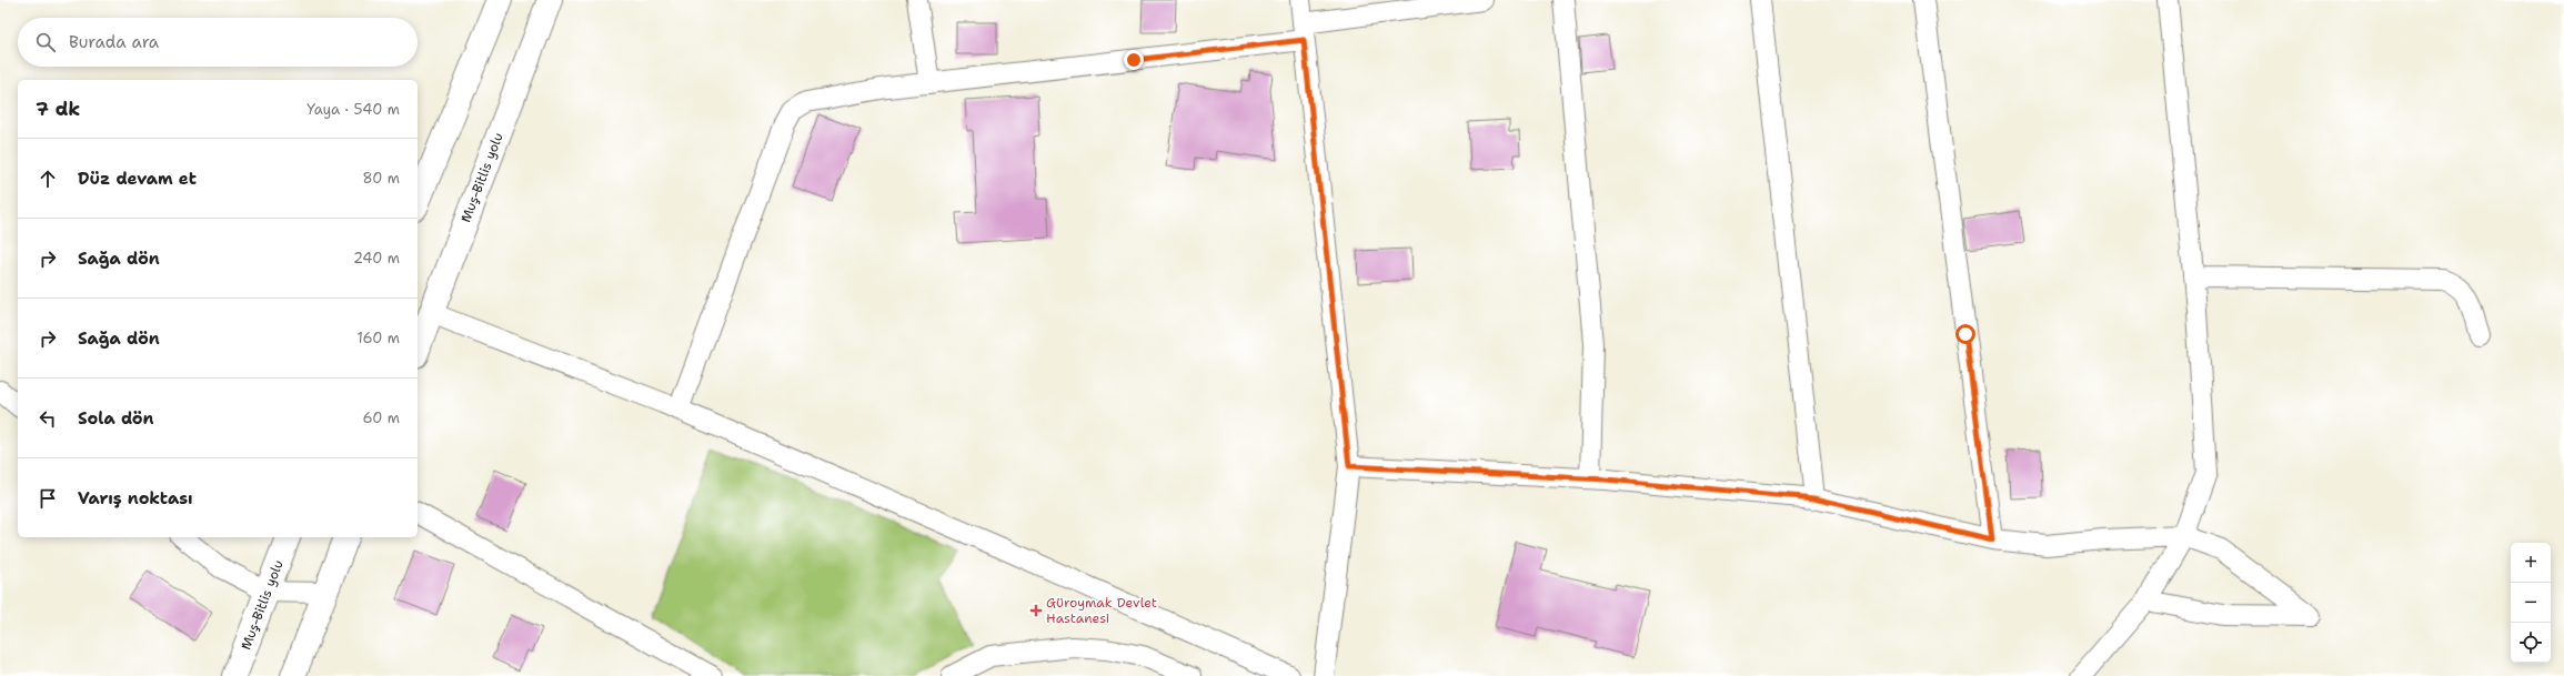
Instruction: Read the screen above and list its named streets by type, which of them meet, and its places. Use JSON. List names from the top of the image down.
{
  "streets": {
    "highway": ["Muş-Bitlis yolu"]
  },
  "places": {
    "health": ["Güroymak Devlet Hastanesi"]
  },
  "page": {
    "search": "Burada ara",
    "heading": ["7 dk", "Yaya · 540 m"],
    "list": [
      ["Düz devam et", "80 m"],
      ["Sağa dön", "240 m"],
      ["Sağa dön", "160 m"],
      ["Sola dön", "60 m"],
      "Varış noktası"
    ],
    "map_buttons": ["+", "−"]
  }
}
